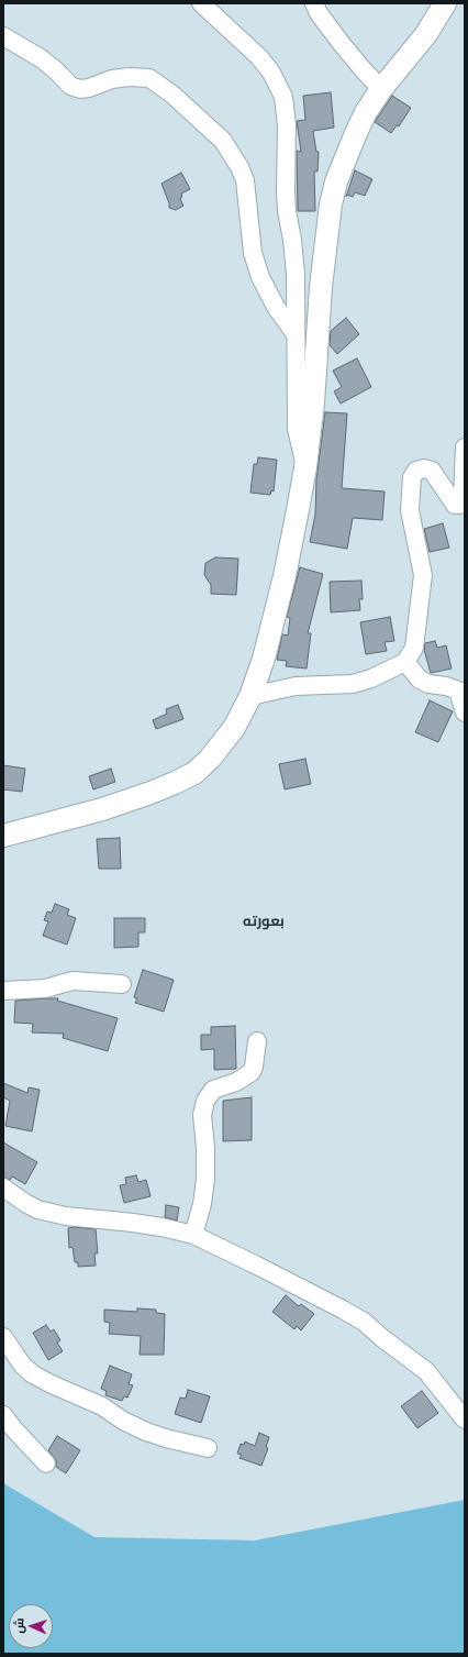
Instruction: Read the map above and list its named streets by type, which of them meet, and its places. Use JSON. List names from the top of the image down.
{
  "districts": ["بعورته"],
  "north": "left"
}
